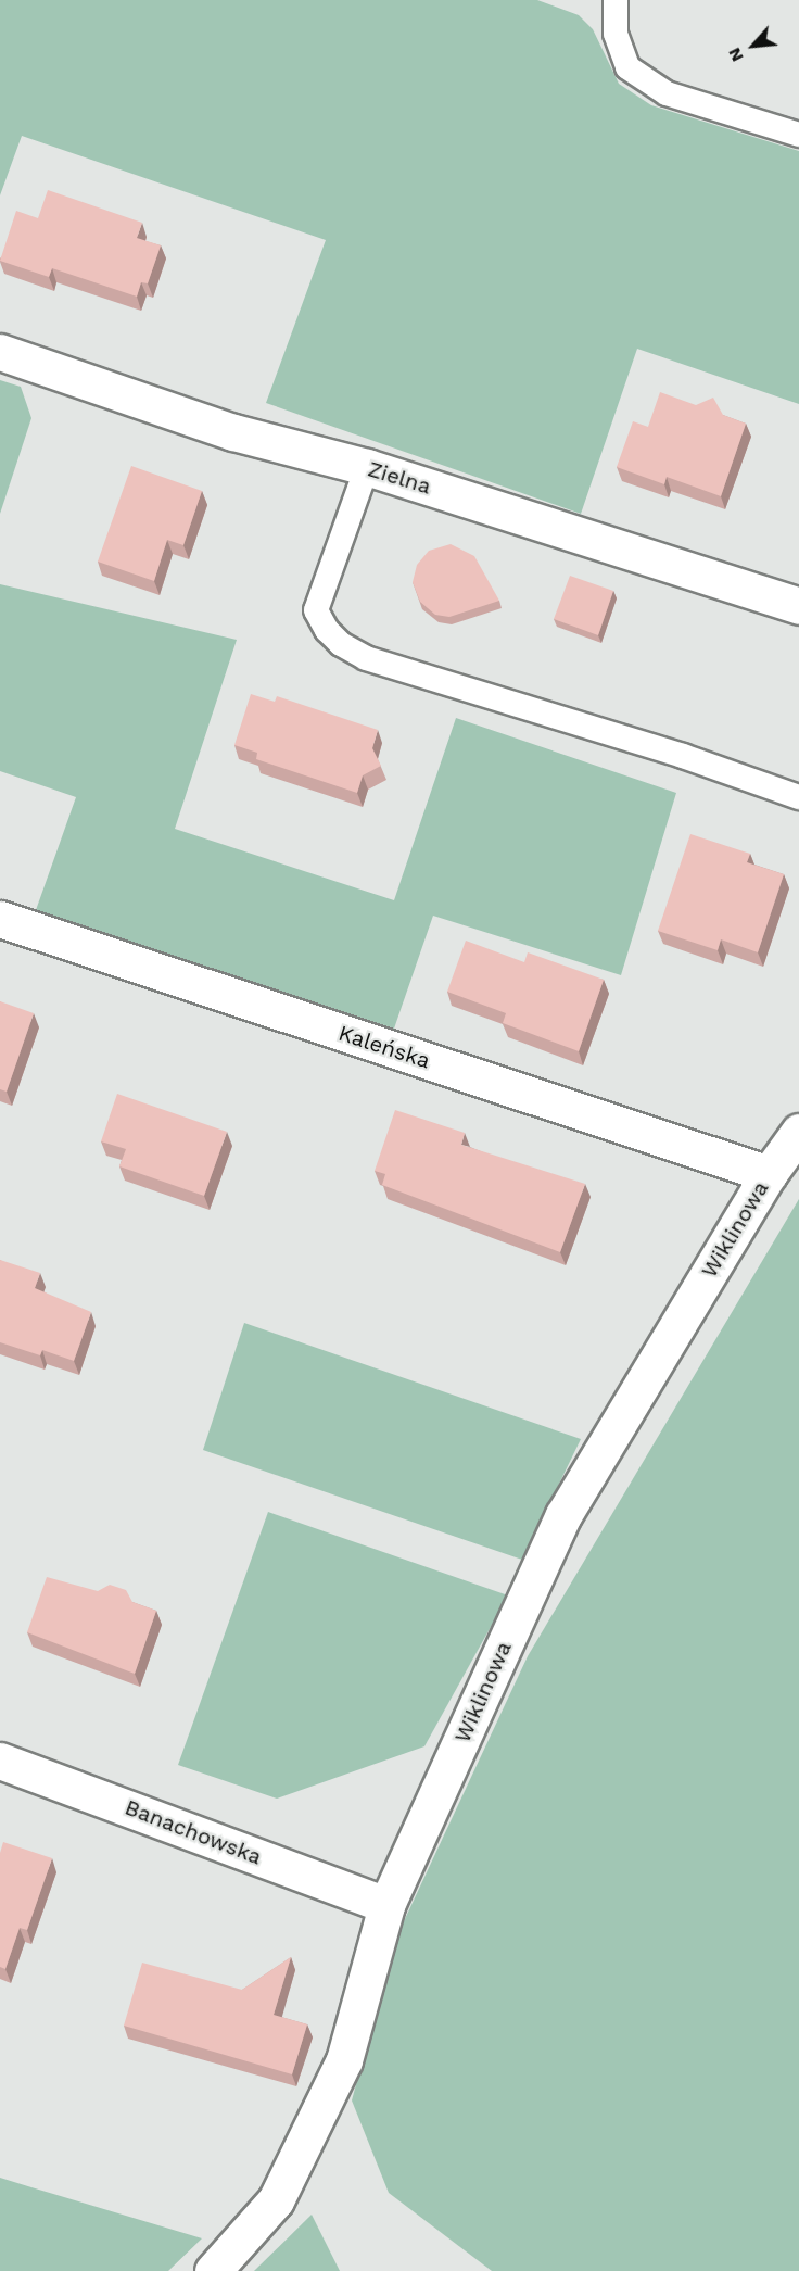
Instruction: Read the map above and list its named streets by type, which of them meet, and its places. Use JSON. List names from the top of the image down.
{
  "streets": {
    "street": [
      "Zielna",
      "Kaleńska",
      "Wiklinowa",
      "Banachowska"
    ]
  },
  "crossings": [
    ["Kaleńska", "Wiklinowa"],
    ["Wiklinowa", "Banachowska"]
  ],
  "north": "bottom left"
}
